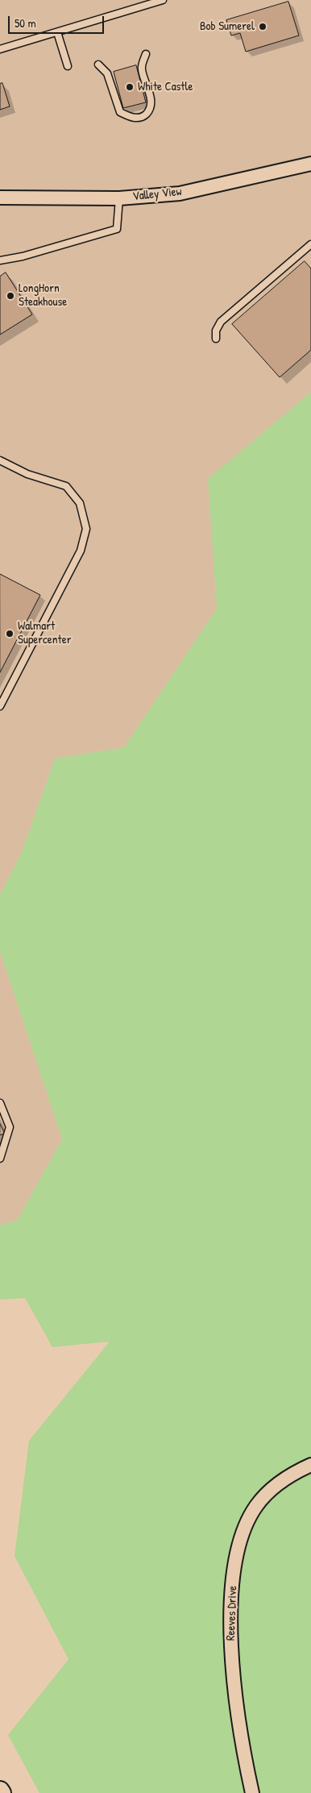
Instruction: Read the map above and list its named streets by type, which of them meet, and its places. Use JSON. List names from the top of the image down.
{
  "streets": {
    "street": ["Valley View", "Reeves Drive"]
  },
  "places": [
    "Bob Sumerel",
    "White Castle",
    "LongHorn Steakhouse",
    "Walmart Supercenter"
  ],
  "scale_bar": "50 m"
}
